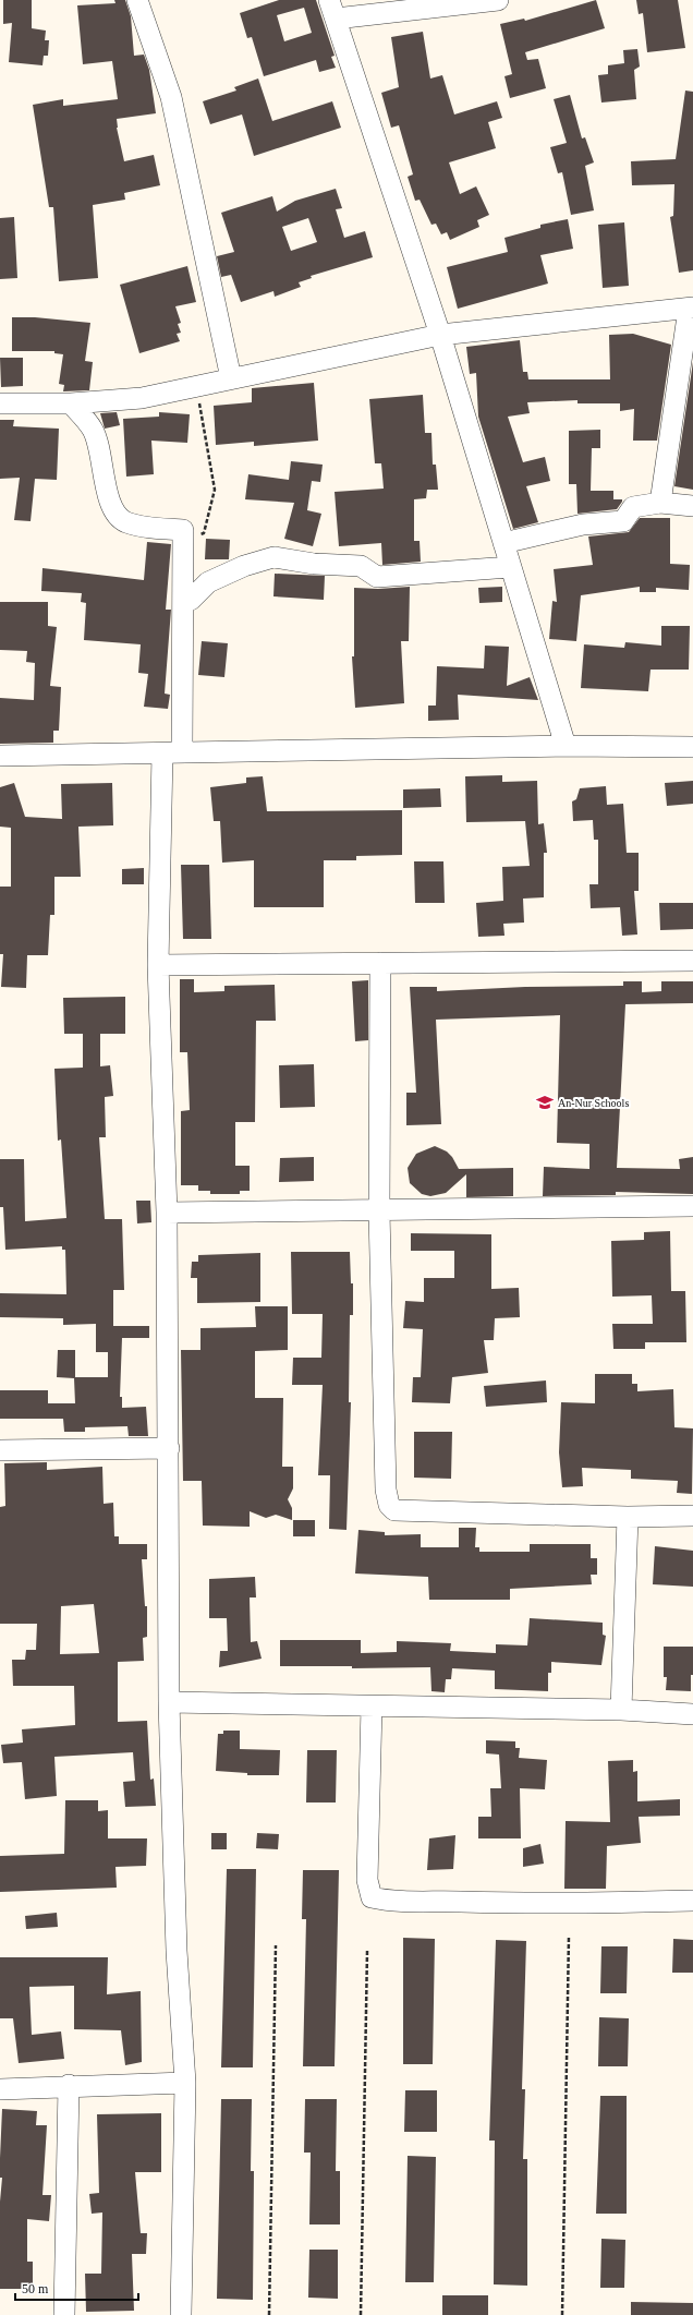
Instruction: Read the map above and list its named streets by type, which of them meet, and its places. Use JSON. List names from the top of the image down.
{
  "places": {
    "school or university": ["An-Nur Schools"]
  },
  "scale_bar": "50 m"
}
